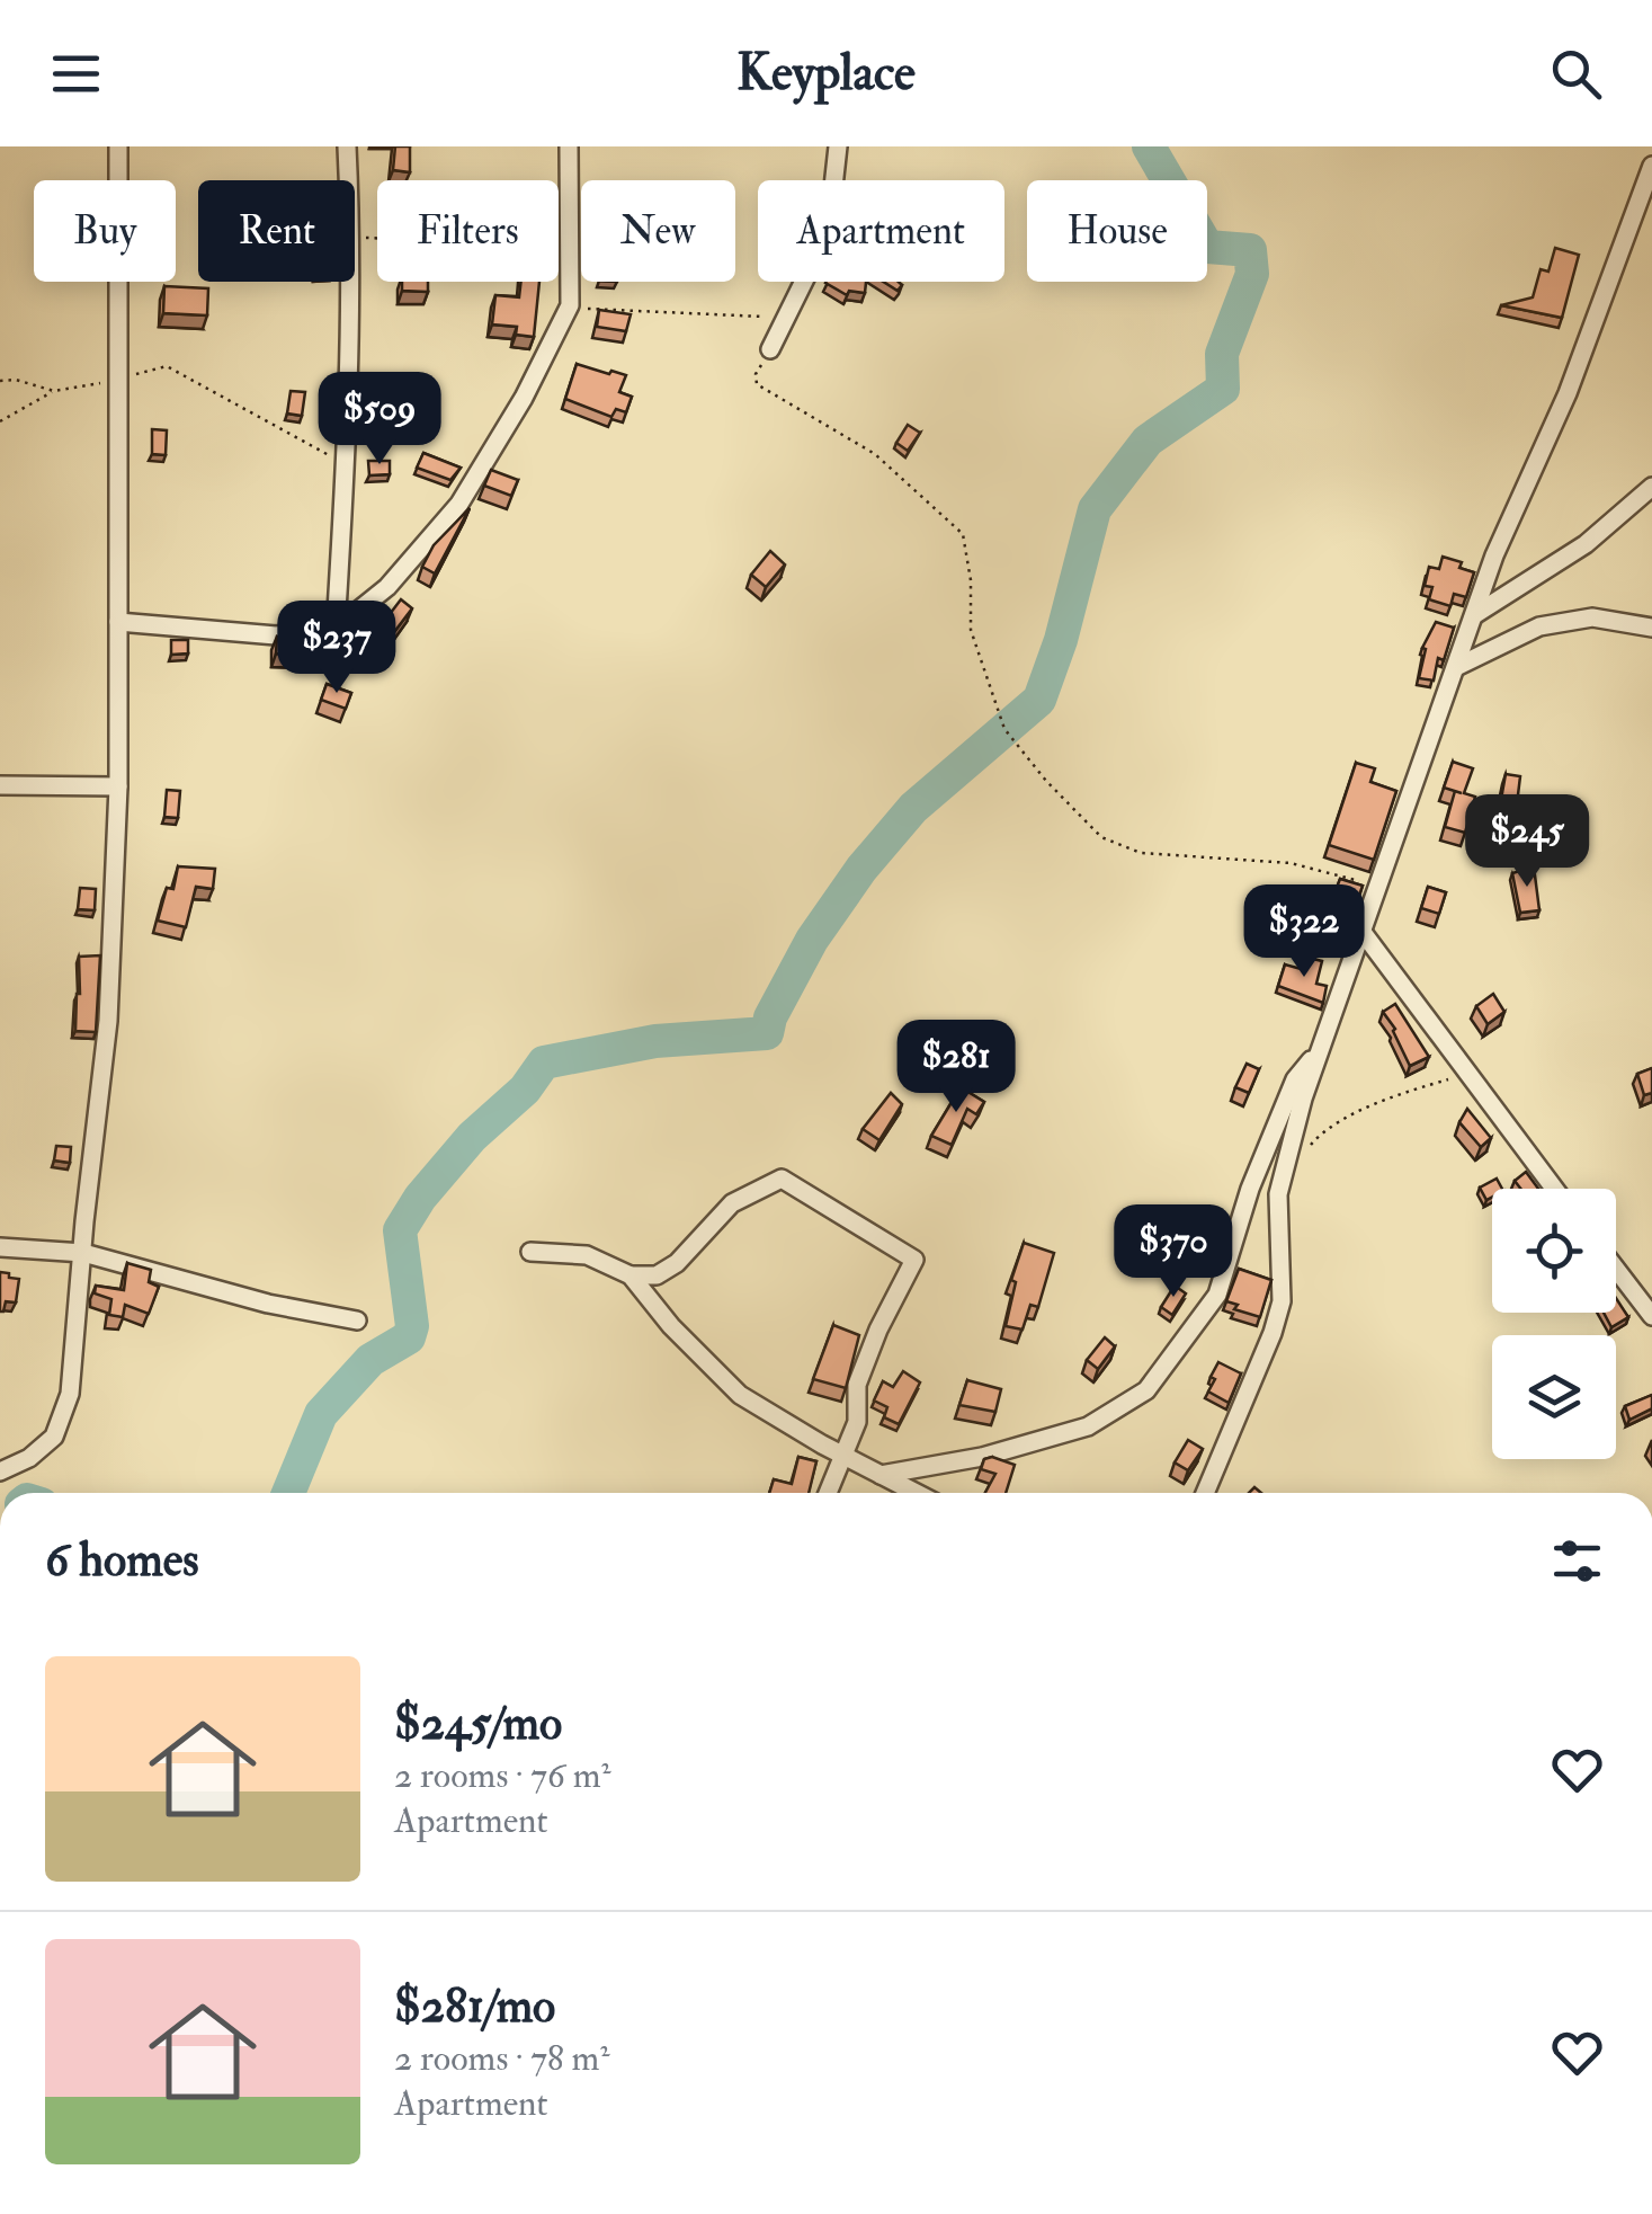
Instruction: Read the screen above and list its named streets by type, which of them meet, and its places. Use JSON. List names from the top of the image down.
{
  "page": {
    "header": "Keyplace",
    "chip": [
      "Buy",
      "Rent",
      "Filters",
      "New",
      "Apartment",
      "House"
    ],
    "price": [
      "$509",
      "$237",
      "$245",
      "$322",
      "$281",
      "$370"
    ],
    "heading": "6 homes",
    "list": [
      {
        "name": "$245/mo",
        "note": "2 rooms · 76 m² · Apartment"
      },
      {
        "name": "$281/mo",
        "note": "2 rooms · 78 m² · Apartment"
      }
    ]
  }
}
